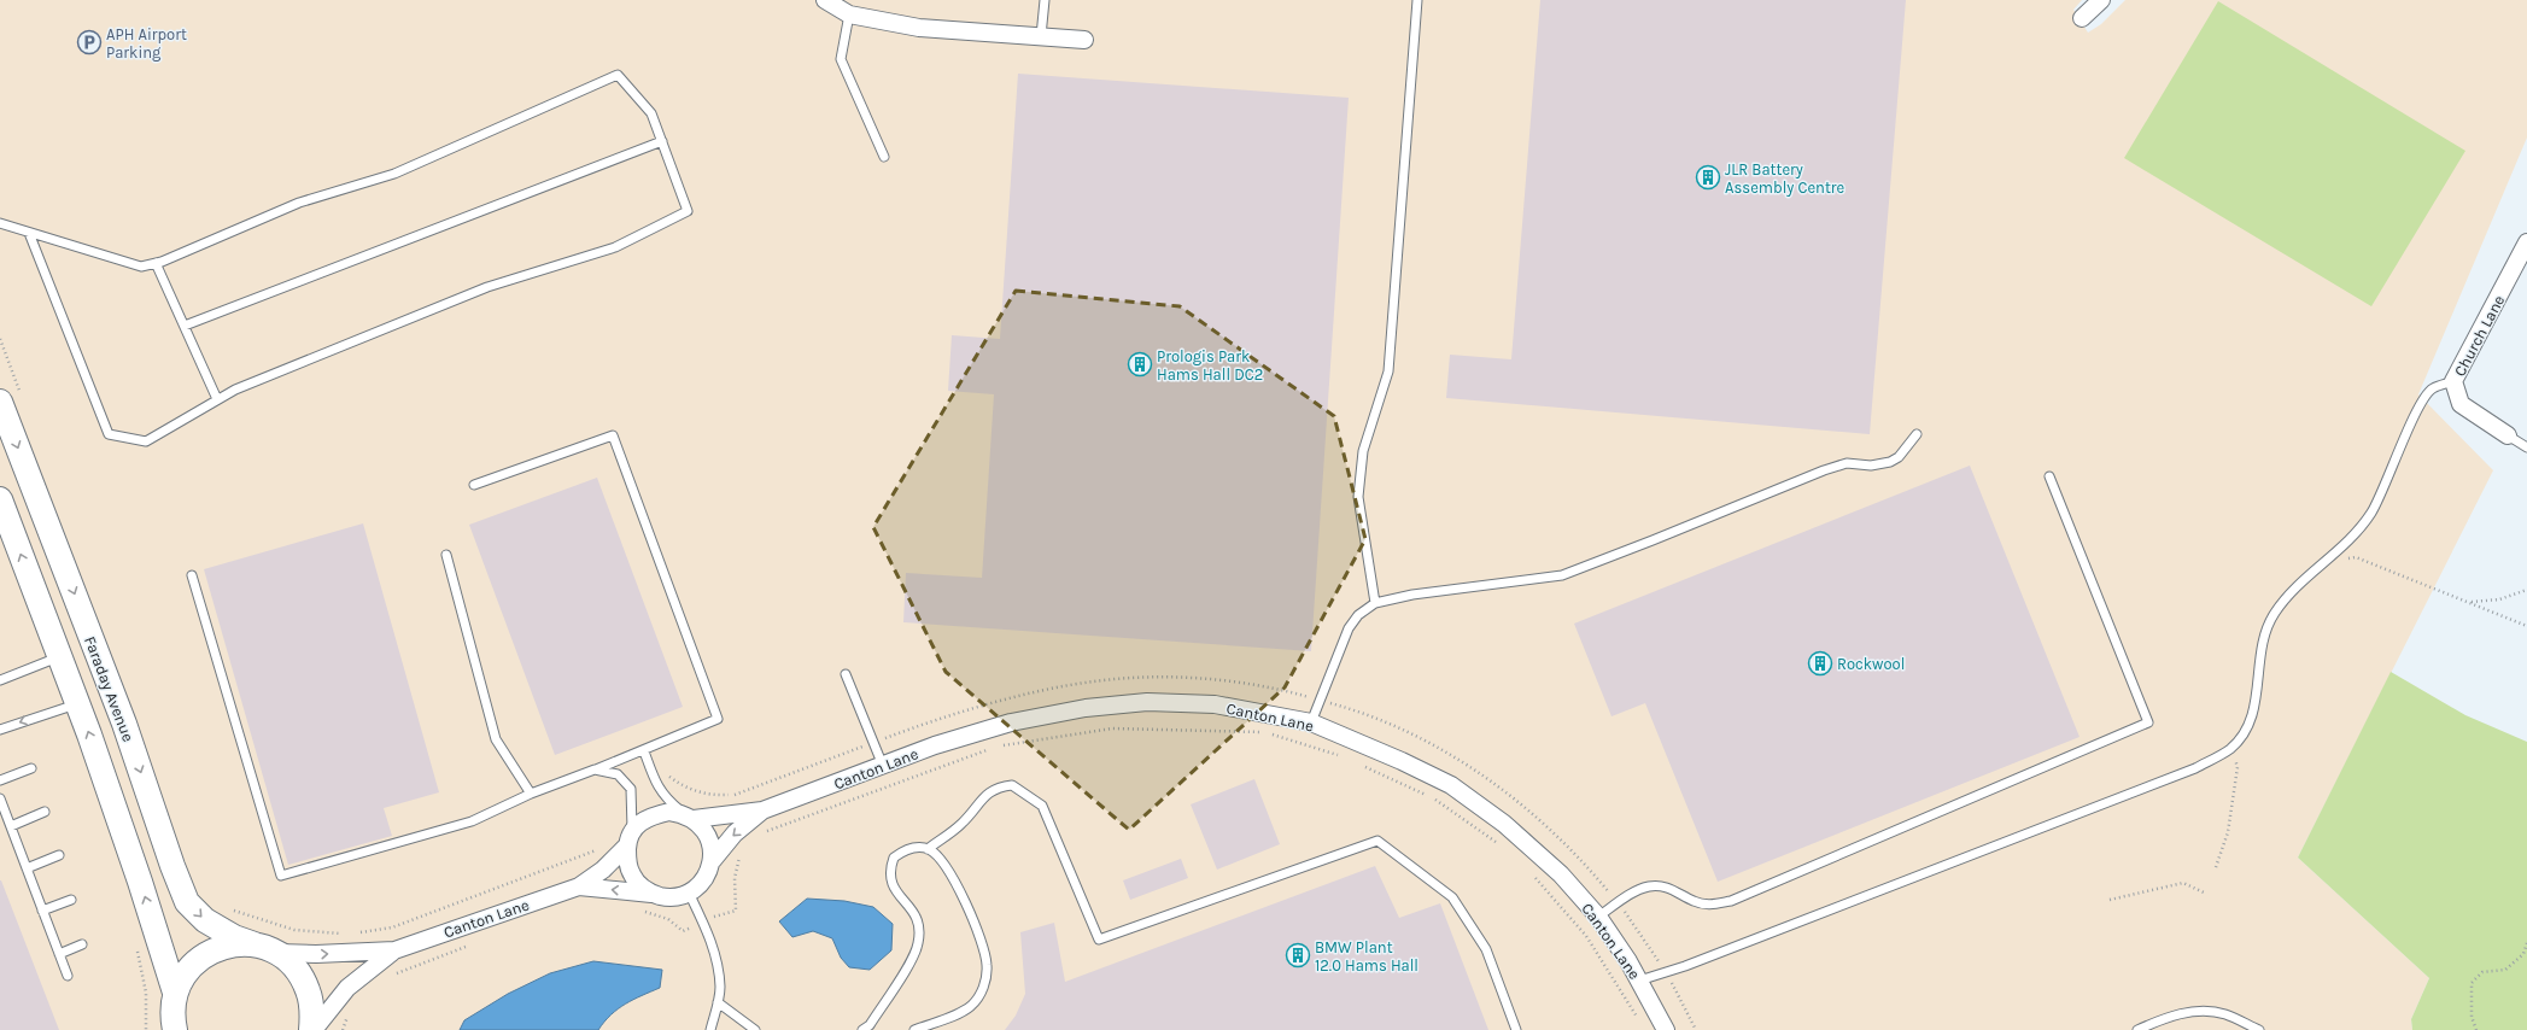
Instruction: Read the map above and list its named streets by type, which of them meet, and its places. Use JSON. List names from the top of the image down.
{
  "streets": {
    "street": ["Church Lane", "Faraday Avenue", "Canton Lane"]
  },
  "crossings": [
    ["Faraday Avenue", "Canton Lane"]
  ],
  "places": {
    "parking": ["APH Airport Parking"],
    "building": [
      "JLR Battery Assembly Centre",
      "Prologis Park Hams Hall DC2",
      "Rockwool",
      "BMW Plant 12.0 Hams Hall"
    ]
  }
}
